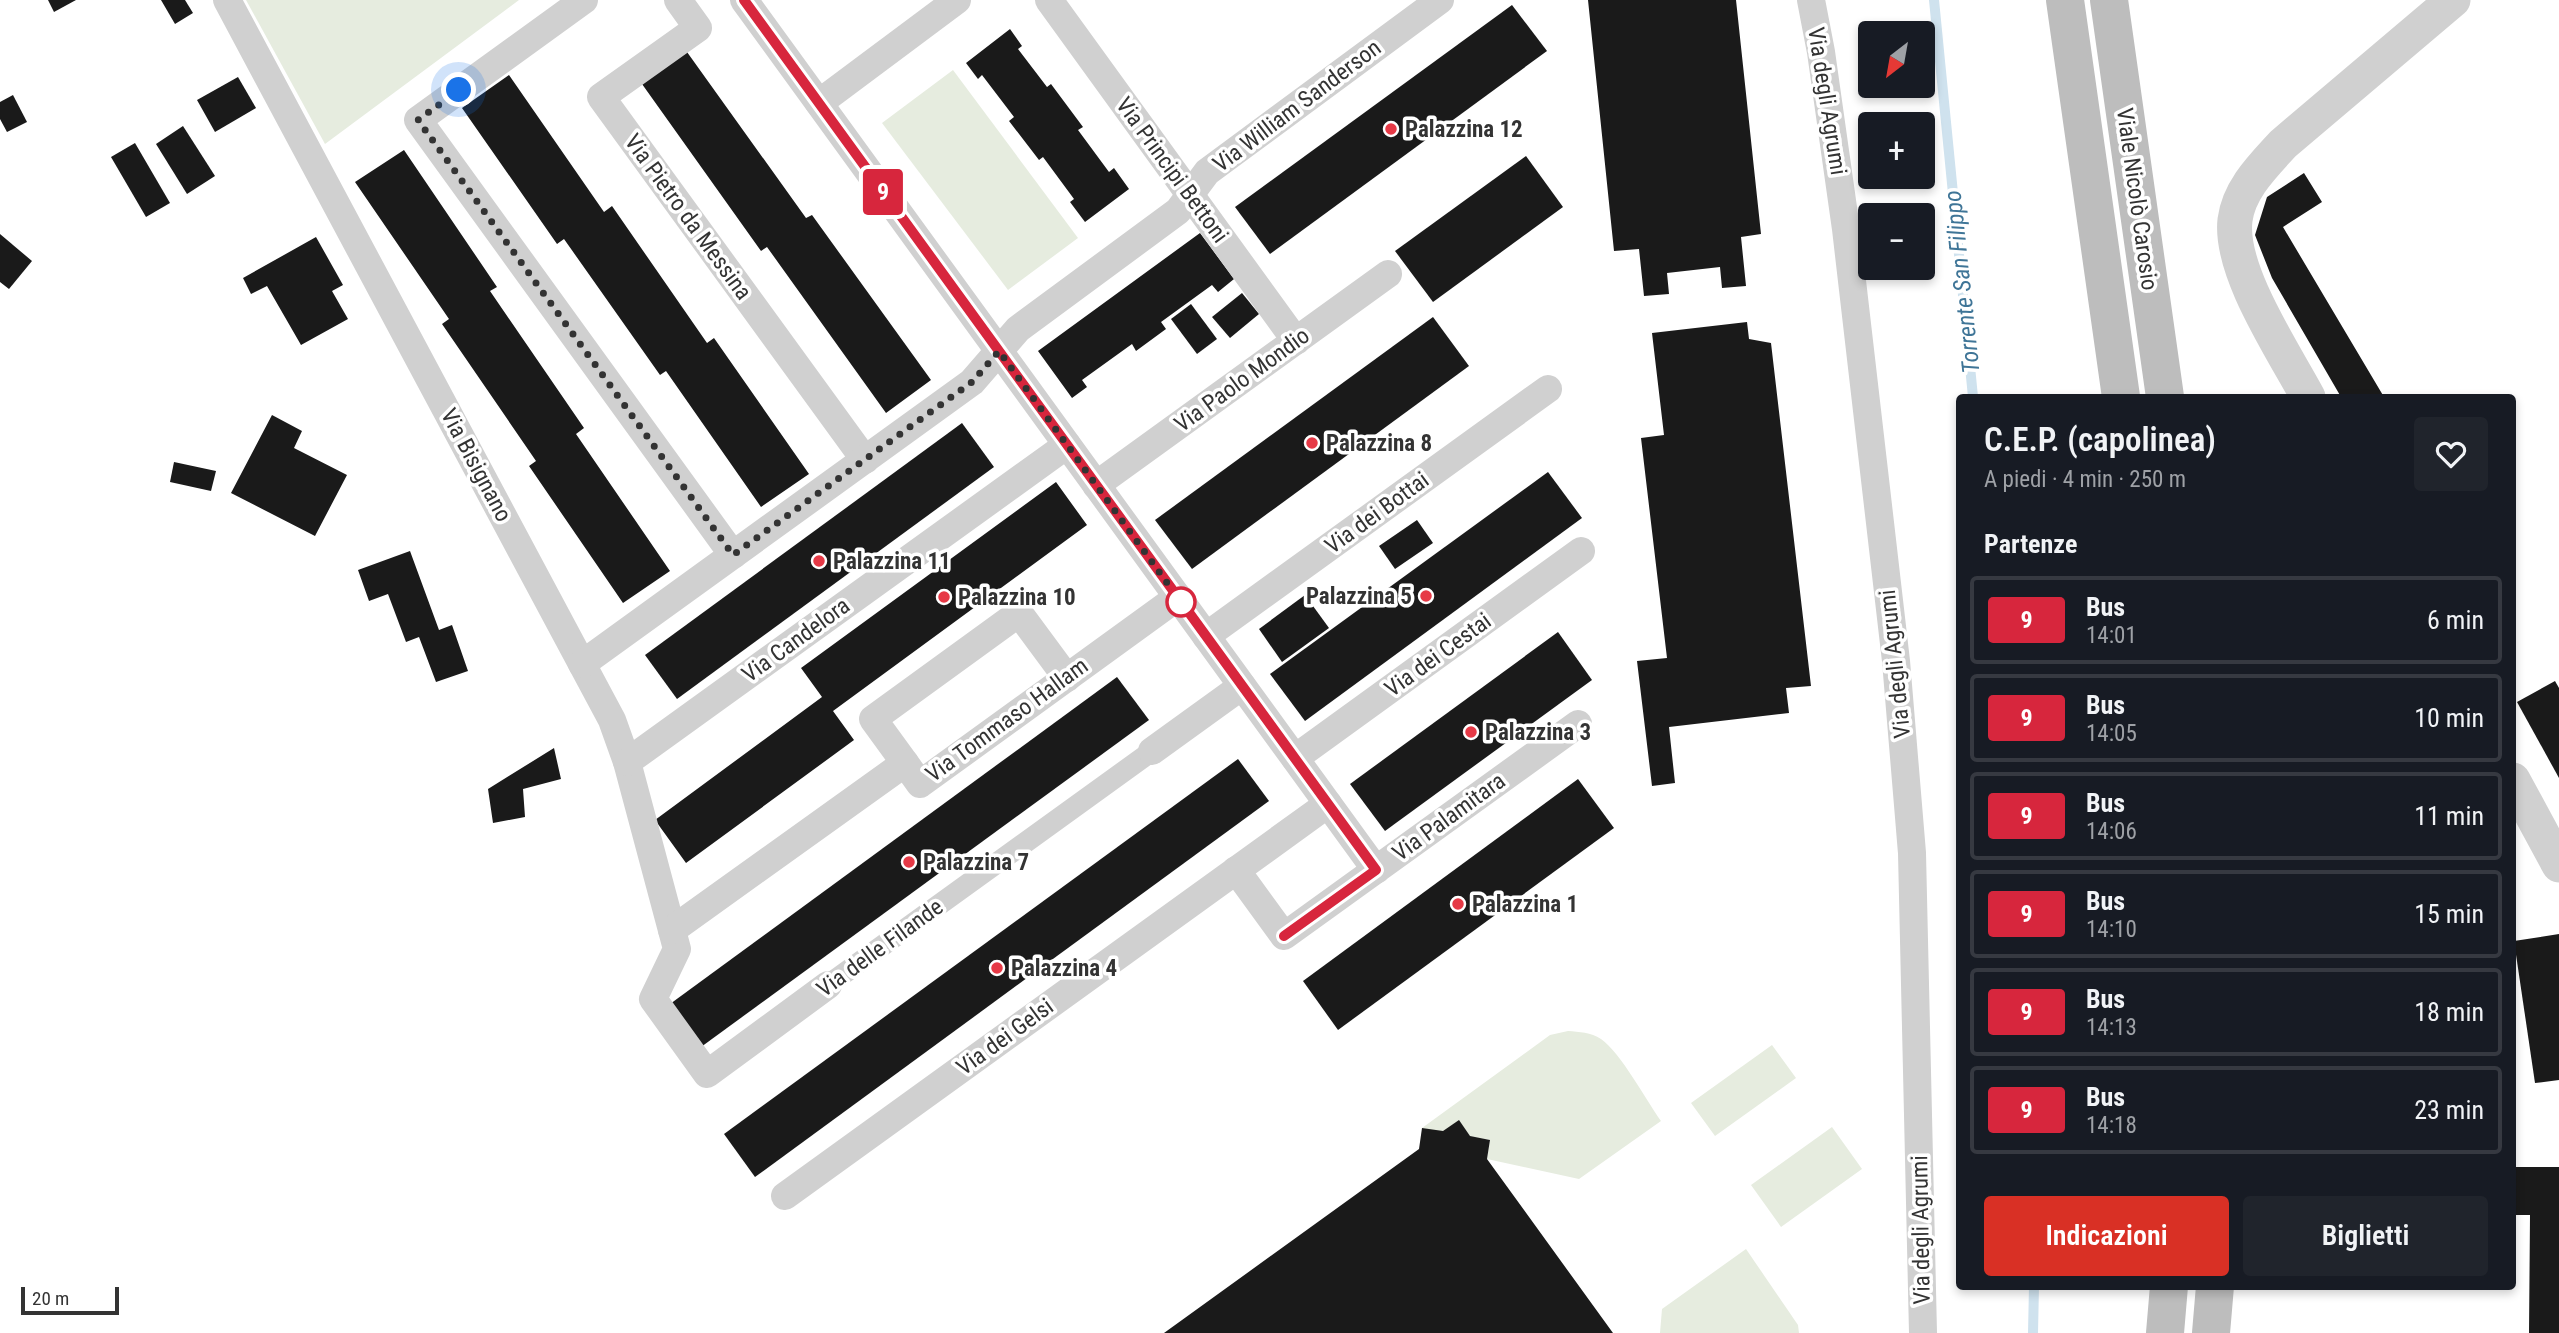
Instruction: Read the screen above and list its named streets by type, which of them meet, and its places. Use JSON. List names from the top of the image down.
{
  "streets": {
    "main road": ["Viale Nicolò Carosio"],
    "street": [
      "Via degli Agrumi",
      "Via William Sanderson",
      "Via Principi Bettoni",
      "Via Pietro da Messina",
      "Via Paolo Mondio",
      "Via Bisignano",
      "Via dei Bottai",
      "Via Candelora",
      "Via dei Cestai",
      "Via Tommaso Hallam",
      "Via Palamitara",
      "Via delle Filande",
      "Via dei Gelsi"
    ]
  },
  "crossings": [
    ["Via William Sanderson", "Via Principi Bettoni"],
    ["Via William Sanderson", "Via Pietro da Messina"],
    ["Via William Sanderson", "Via Bisignano"],
    ["Via Principi Bettoni", "Via Paolo Mondio"],
    ["Via Bisignano", "Via Candelora"],
    ["Via Bisignano", "Via Tommaso Hallam"],
    ["Via Bisignano", "Via delle Filande"],
    ["Via Tommaso Hallam", "Via delle Filande"],
    ["Via Palamitara", "Via dei Gelsi"]
  ],
  "water": ["Torrente San Filippo"],
  "places": [
    "Palazzina 12",
    "Palazzina 8",
    "Palazzina 11",
    "Palazzina 5",
    "Palazzina 10",
    "Palazzina 3",
    "Palazzina 7",
    "Palazzina 1",
    "Palazzina 4"
  ],
  "lines": ["bus line 9"],
  "scale_bar": "20 m",
  "north": "bottom left",
  "page": {
    "on_map": "9",
    "map_buttons": ["+", "−"],
    "heading": [
      ["C.E.P. (capolinea)", "A piedi · 4 min · 250 m"],
      "Partenze"
    ],
    "list": [
      {
        "mark": "9",
        "name": "Bus",
        "note": "14:01",
        "value": "6 min"
      },
      {
        "mark": "9",
        "name": "Bus",
        "note": "14:05",
        "value": "10 min"
      },
      {
        "mark": "9",
        "name": "Bus",
        "note": "14:06",
        "value": "11 min"
      },
      {
        "mark": "9",
        "name": "Bus",
        "note": "14:10",
        "value": "15 min"
      },
      {
        "mark": "9",
        "name": "Bus",
        "note": "14:13",
        "value": "18 min"
      },
      {
        "mark": "9",
        "name": "Bus",
        "note": "14:18",
        "value": "23 min"
      }
    ],
    "buttons": ["Indicazioni", "Biglietti"],
    "scale": "20 m"
  }
}
